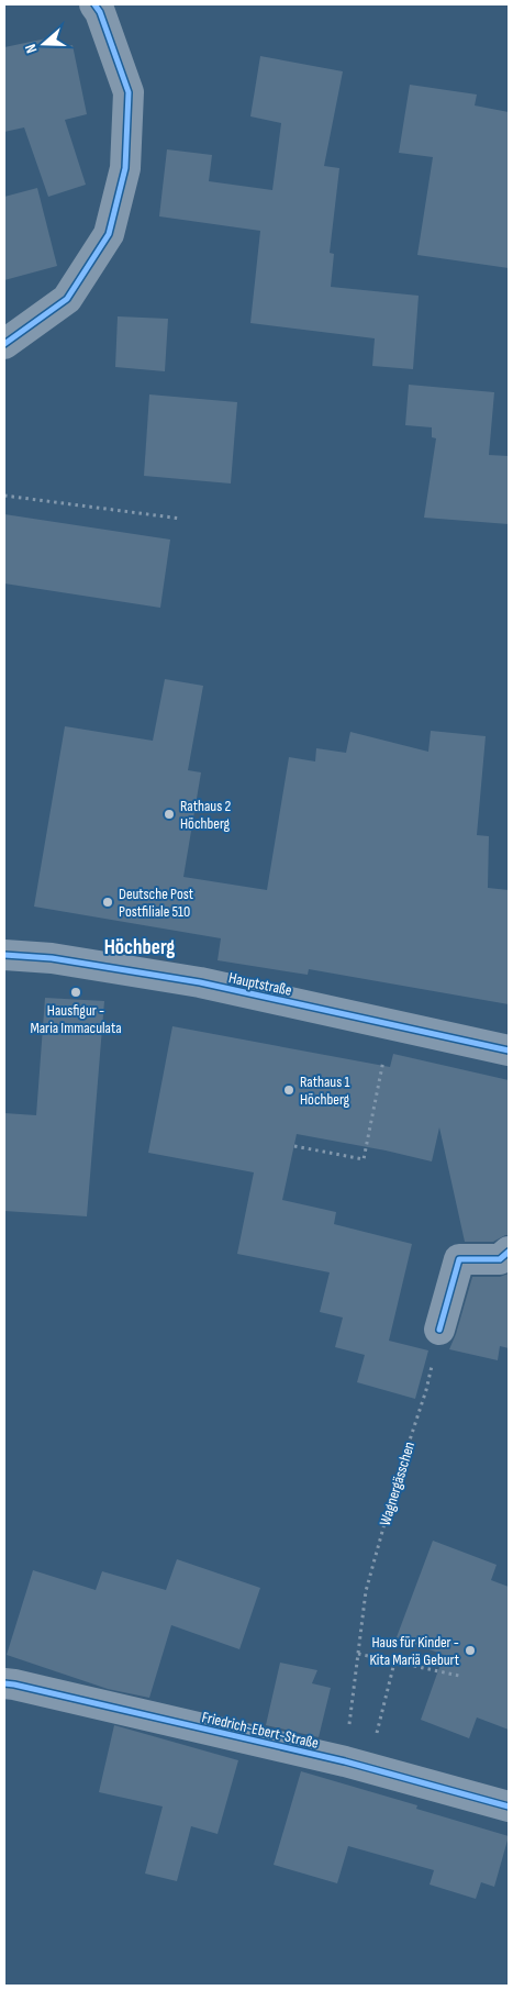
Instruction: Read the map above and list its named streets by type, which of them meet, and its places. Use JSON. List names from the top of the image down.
{
  "streets": {
    "street": ["Hauptstraße", "Friedrich-Ebert-Straße"],
    "path": ["Wagnergässchen"]
  },
  "crossings": [
    ["Wagnergässchen", "Friedrich-Ebert-Straße"]
  ],
  "districts": ["Höchberg"],
  "places": [
    "Rathaus 2 Höchberg",
    "Deutsche Post Postfiliale 510",
    "Hausfigur - Maria Immaculata",
    "Rathaus 1 Höchberg",
    "Haus für Kinder - Kita Mariä Geburt"
  ],
  "north": "left"
}
